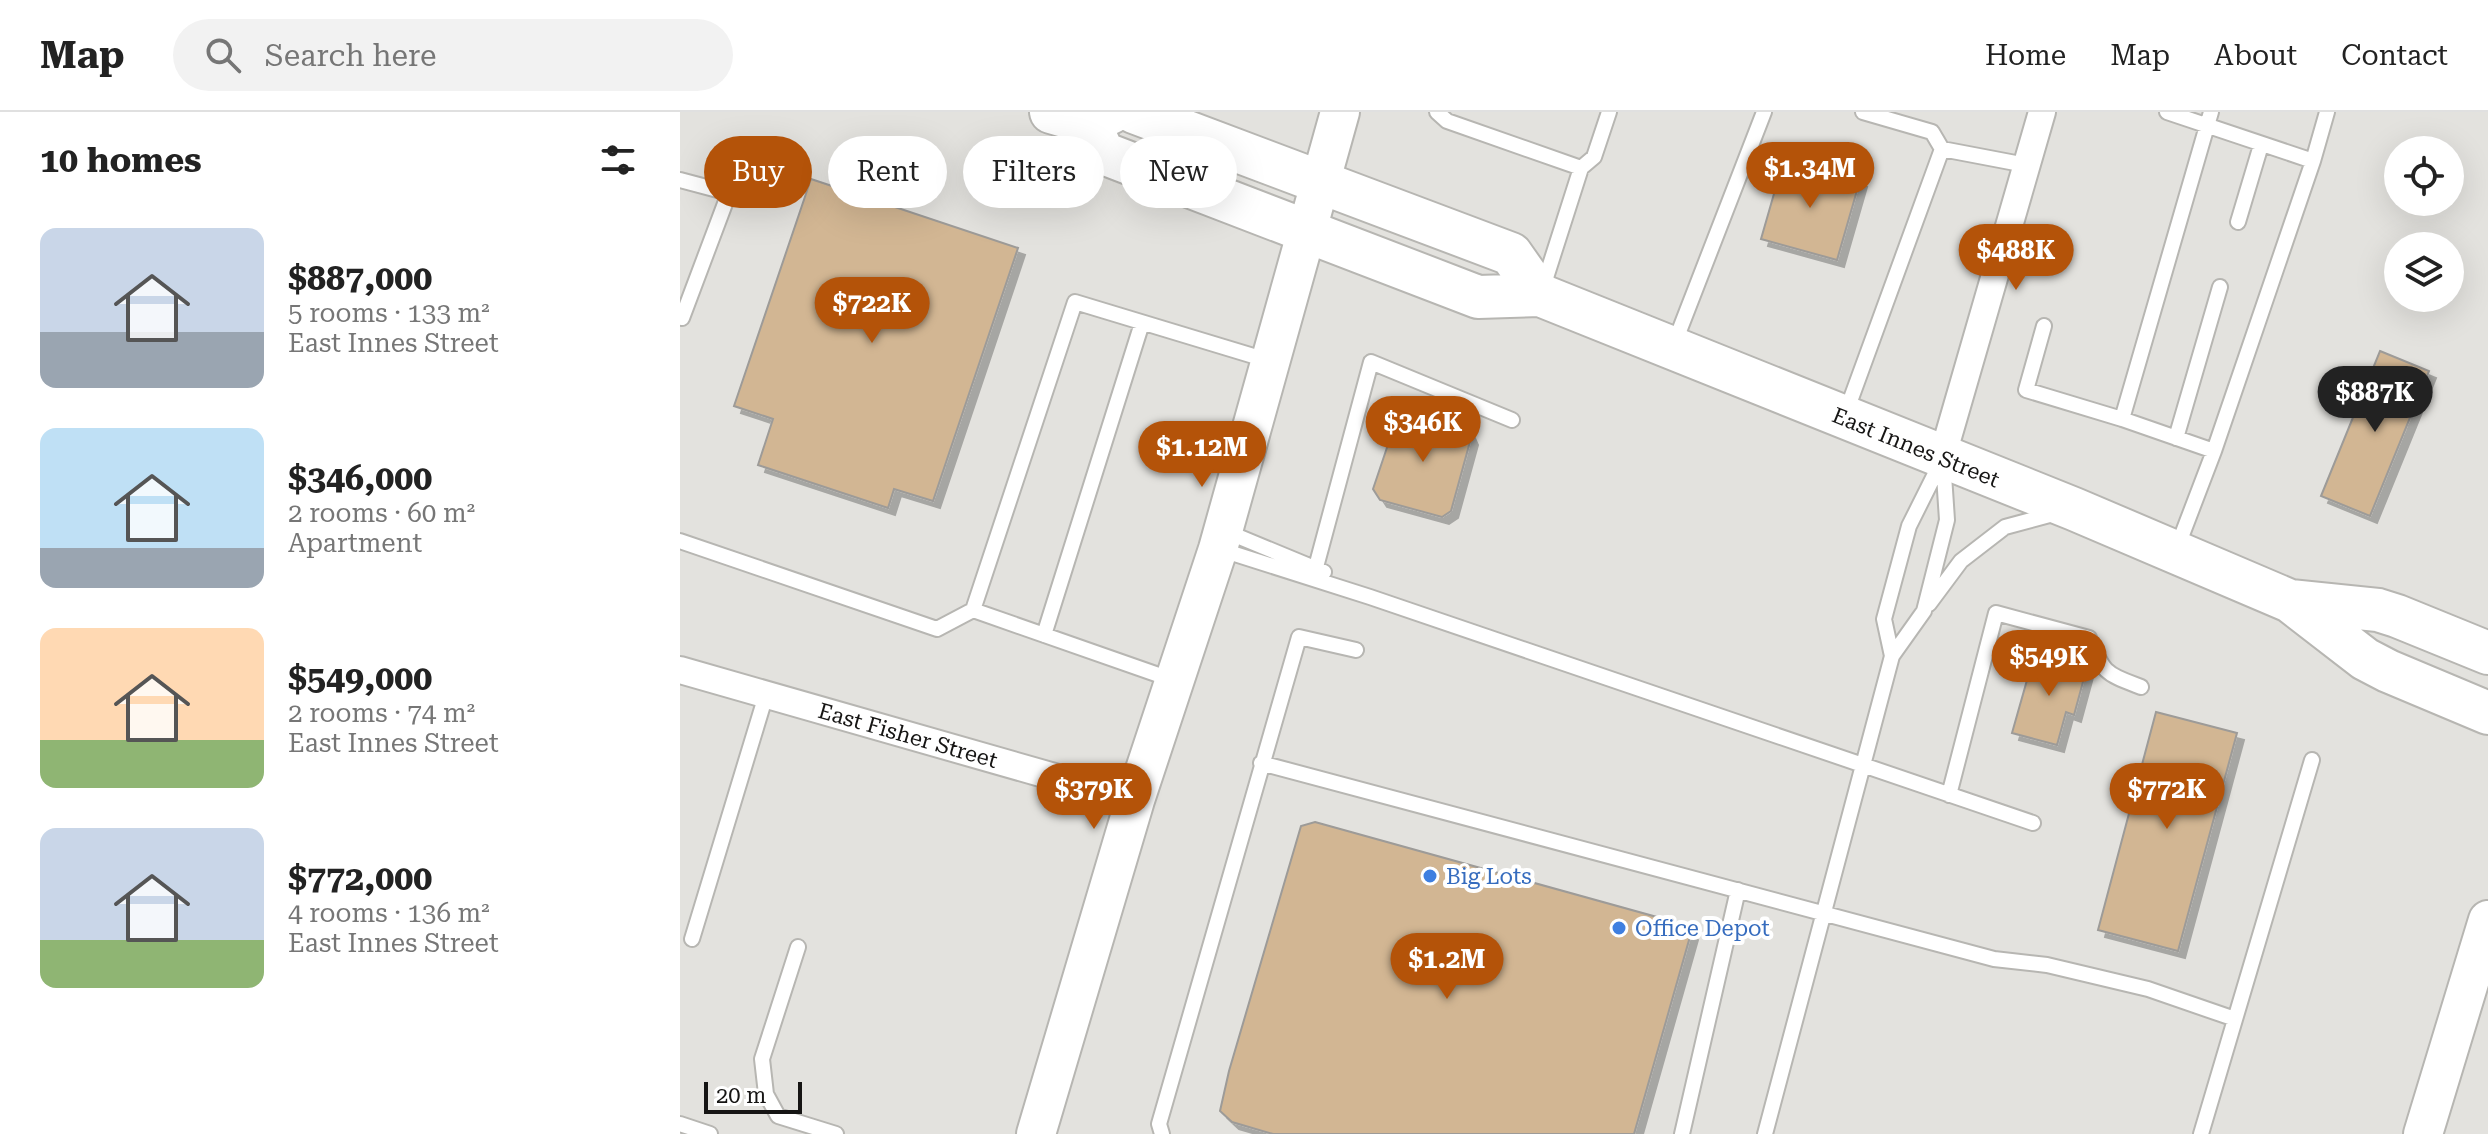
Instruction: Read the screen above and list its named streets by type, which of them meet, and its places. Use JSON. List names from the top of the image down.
{
  "streets": {
    "main road": ["East Innes Street"],
    "street": ["East Fisher Street"]
  },
  "places": ["Big Lots", "Office Depot"],
  "scale_bar": "20 m",
  "page": {
    "header": "Map",
    "search": "Search here",
    "nav": [
      "Home",
      "Map",
      "About",
      "Contact"
    ],
    "heading": "10 homes",
    "chip": [
      "Buy",
      "Rent",
      "Filters",
      "New"
    ],
    "price": [
      "$1.34M",
      "$488K",
      "$722K",
      "$887K",
      "$346K",
      "$1.12M",
      "$549K",
      "$379K",
      "$772K",
      "$1.2M"
    ],
    "list": [
      {
        "name": "$887,000",
        "note": "5 rooms · 133 m² · East Innes Street"
      },
      {
        "name": "$346,000",
        "note": "2 rooms · 60 m² · Apartment"
      },
      {
        "name": "$549,000",
        "note": "2 rooms · 74 m² · East Innes Street"
      },
      {
        "name": "$772,000",
        "note": "4 rooms · 136 m² · East Innes Street"
      }
    ],
    "scale": "20 m"
  }
}
